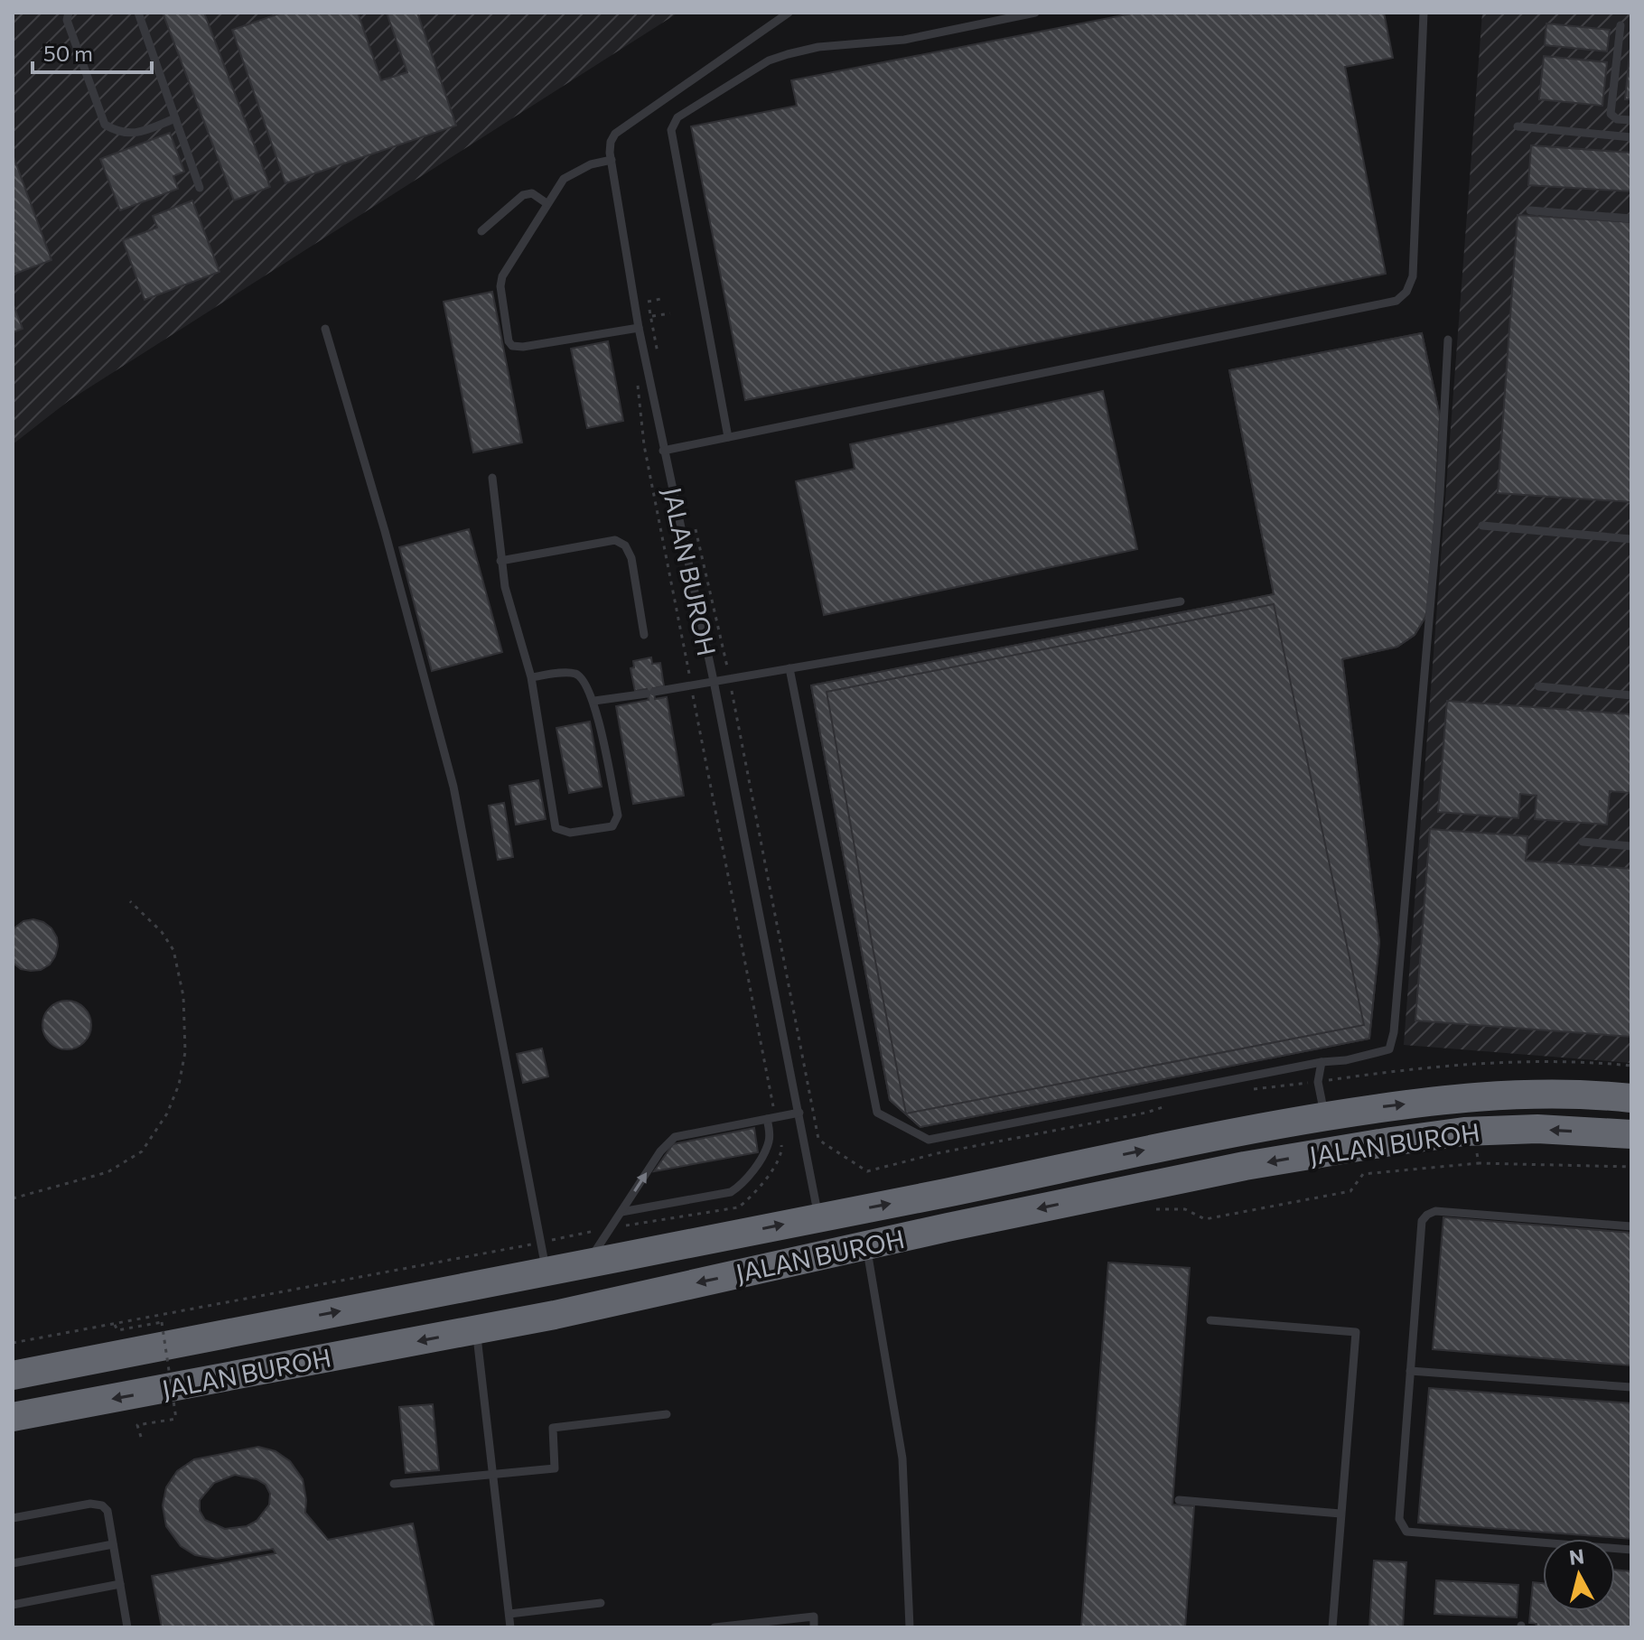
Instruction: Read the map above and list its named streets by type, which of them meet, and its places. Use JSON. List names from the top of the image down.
{
  "streets": {
    "highway": ["JALAN BUROH"]
  },
  "scale_bar": "50 m",
  "north": "top"
}
